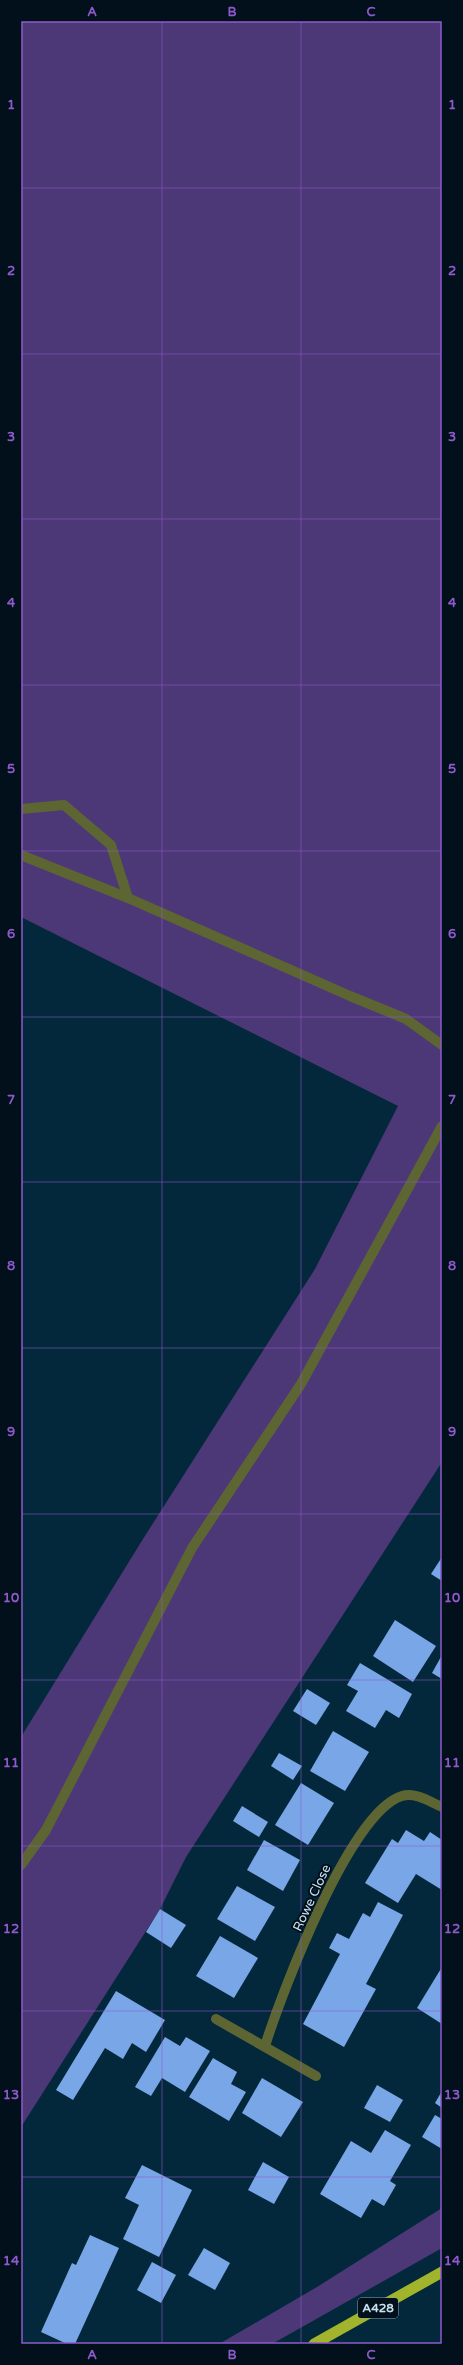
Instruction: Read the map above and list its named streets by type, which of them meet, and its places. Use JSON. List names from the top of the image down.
{
  "streets": {
    "highway": ["A428"],
    "street": ["Rowe Close"]
  },
  "grid": {
    "columns": ["A", "B", "C"],
    "rows": [
      "1",
      "2",
      "3",
      "4",
      "5",
      "6",
      "7",
      "8",
      "9",
      "10",
      "11",
      "12",
      "13",
      "14"
    ]
  }
}
